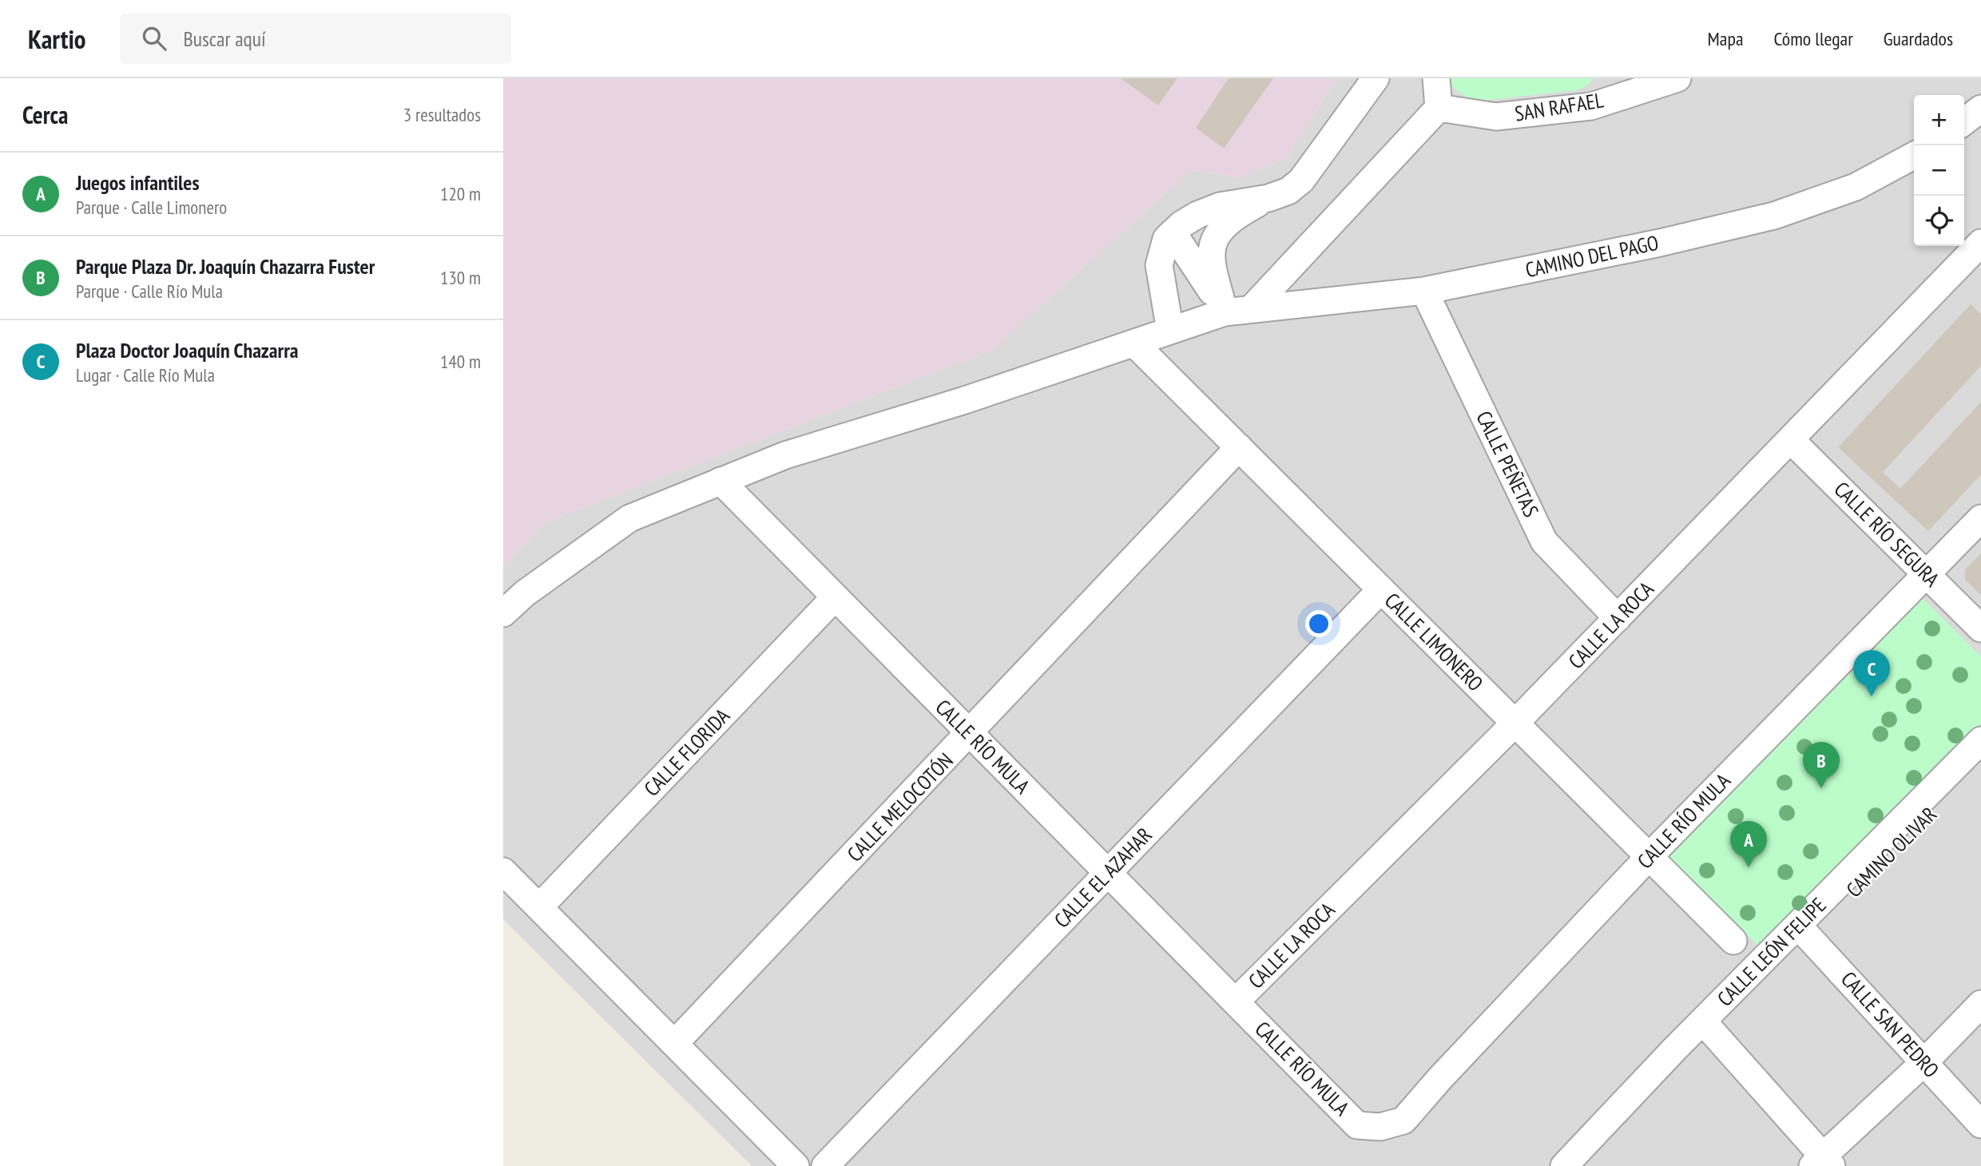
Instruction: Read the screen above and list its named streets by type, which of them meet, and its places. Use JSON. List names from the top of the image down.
{
  "streets": {
    "street": [
      "SAN RAFAEL",
      "CAMINO DEL PAGO",
      "CALLE PEÑETAS",
      "CALLE RÍO SEGURA",
      "CALLE LA ROCA",
      "CALLE LIMONERO",
      "CALLE RÍO MULA",
      "CALLE FLORIDA",
      "CALLE MELOCOTÓN",
      "CAMINO OLIVAR",
      "CALLE EL AZAHAR",
      "CALLE LEÓN FELIPE",
      "CALLE SAN PEDRO"
    ]
  },
  "crossings": [
    ["CAMINO DEL PAGO", "CALLE PEÑETAS"],
    ["CAMINO DEL PAGO", "CALLE LIMONERO"],
    ["CAMINO DEL PAGO", "CALLE RÍO MULA"],
    ["CALLE PEÑETAS", "CALLE LA ROCA"],
    ["CALLE RÍO SEGURA", "CALLE LA ROCA"],
    ["CALLE RÍO SEGURA", "CALLE RÍO MULA"],
    ["CALLE LA ROCA", "CALLE LIMONERO"],
    ["CALLE LA ROCA", "CALLE RÍO MULA"],
    ["CALLE LIMONERO", "CALLE RÍO MULA"],
    ["CALLE LIMONERO", "CALLE MELOCOTÓN"],
    ["CALLE LIMONERO", "CALLE EL AZAHAR"],
    ["CALLE RÍO MULA", "CALLE FLORIDA"],
    ["CALLE RÍO MULA", "CALLE MELOCOTÓN"],
    ["CALLE RÍO MULA", "CALLE EL AZAHAR"],
    ["CAMINO OLIVAR", "CALLE SAN PEDRO"],
    ["CALLE LEÓN FELIPE", "CALLE SAN PEDRO"]
  ],
  "page": {
    "header": "Kartio",
    "search": "Buscar aquí",
    "nav": ["Mapa", "Cómo llegar", "Guardados"],
    "heading": ["Cerca", "3 resultados"],
    "map_buttons": ["+", "−"],
    "list": [
      {
        "mark": "A",
        "name": "Juegos infantiles",
        "note": "Parque · Calle Limonero",
        "value": "120 m"
      },
      {
        "mark": "B",
        "name": "Parque Plaza Dr. Joaquín Chazarra Fuster",
        "note": "Parque · Calle Río Mula",
        "value": "130 m"
      },
      {
        "mark": "C",
        "name": "Plaza Doctor Joaquín Chazarra",
        "note": "Lugar · Calle Río Mula",
        "value": "140 m"
      }
    ],
    "pins": ["C", "B", "A"]
  }
}
